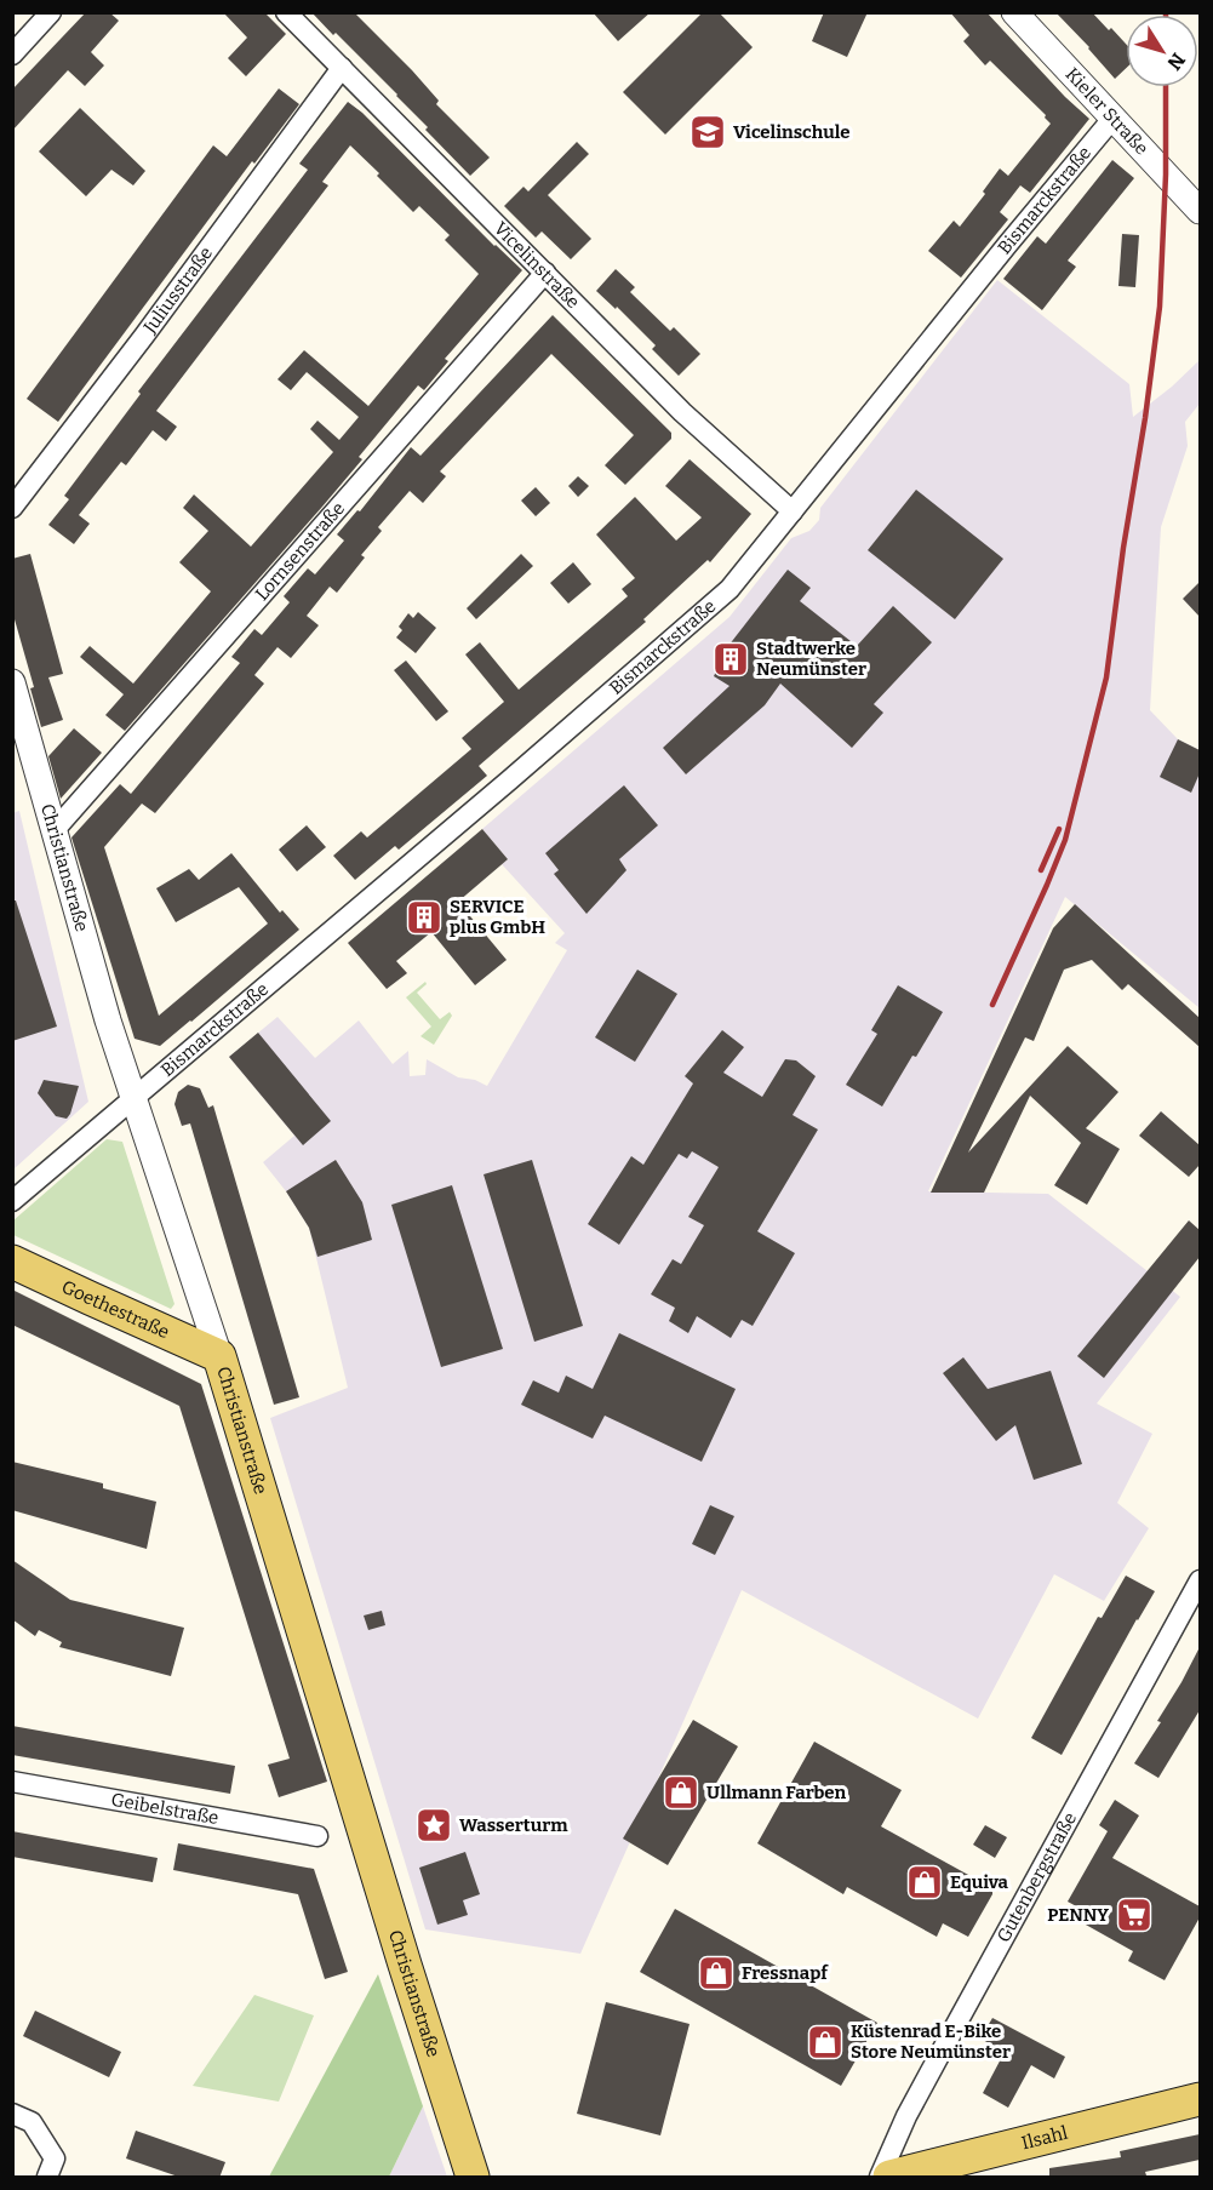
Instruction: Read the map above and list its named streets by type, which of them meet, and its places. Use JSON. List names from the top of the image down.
{
  "streets": {
    "main road": ["Christianstraße", "Goethestraße", "Ilsahl"],
    "street": [
      "Kieler Straße",
      "Bismarckstraße",
      "Vicelinstraße",
      "Juliusstraße",
      "Lornsenstraße",
      "Geibelstraße",
      "Gutenbergstraße"
    ]
  },
  "crossings": [
    ["Kieler Straße", "Bismarckstraße"],
    ["Bismarckstraße", "Vicelinstraße"],
    ["Bismarckstraße", "Christianstraße"],
    ["Vicelinstraße", "Juliusstraße"],
    ["Vicelinstraße", "Lornsenstraße"],
    ["Lornsenstraße", "Christianstraße"],
    ["Christianstraße", "Goethestraße"]
  ],
  "places": {
    "school or university": ["Vicelinschule"],
    "building": ["Stadtwerke Neumünster", "SERVICE plus GmbH"],
    "shop": [
      "Ullmann Farben",
      "Equiva",
      "Fressnapf",
      "Küstenrad E-Bike Store Neumünster"
    ],
    "place": ["Wasserturm"],
    "supermarket": ["PENNY"]
  },
  "north": "bottom right"
}
